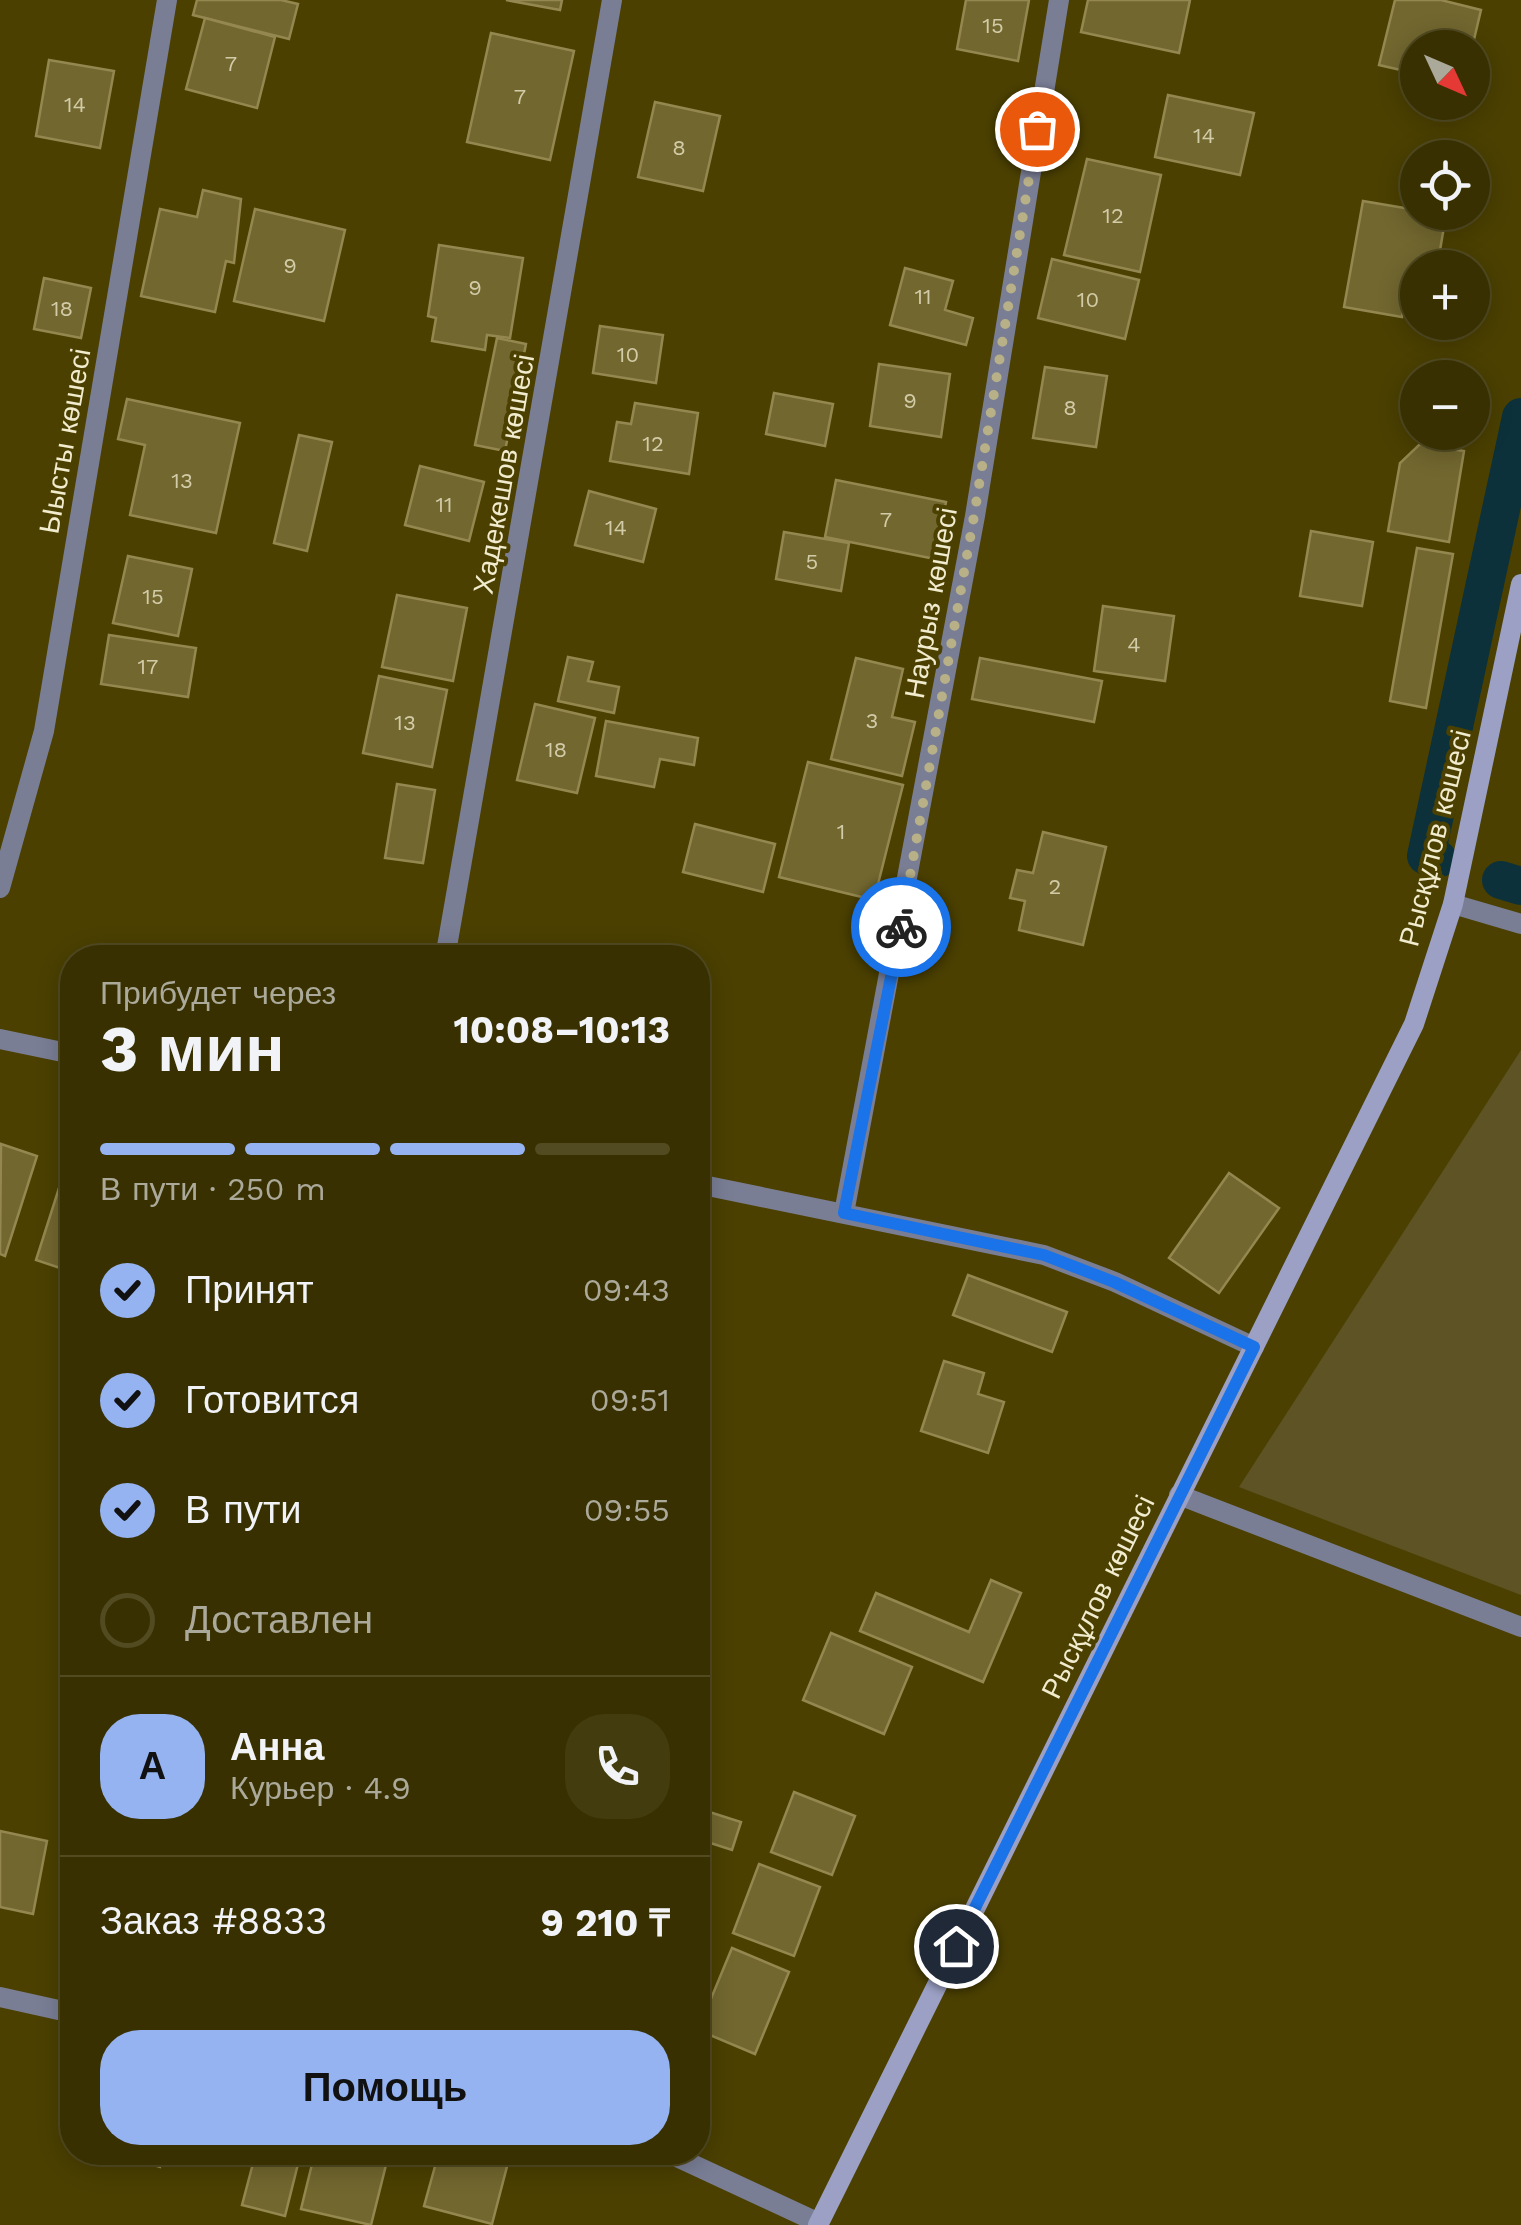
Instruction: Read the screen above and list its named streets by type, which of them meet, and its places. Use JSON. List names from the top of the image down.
{
  "streets": {
    "street": [
      "Ыысты көшесі",
      "Хадекешов көшесі",
      "Наурыз көшесі",
      "Рысқұлов көшесі"
    ]
  },
  "house_numbers": [
    "15",
    "7",
    "7",
    "14",
    "14",
    "8",
    "12",
    "9",
    "9",
    "11",
    "10",
    "18",
    "10",
    "9",
    "8",
    "12",
    "13",
    "11",
    "7",
    "14",
    "5",
    "15",
    "4",
    "17",
    "3",
    "13",
    "18",
    "1",
    "2"
  ],
  "north": "bottom right",
  "page": {
    "map_buttons": ["+", "−"],
    "heading": ["3 мин", "Прибудет через", "10:08–10:13"],
    "panel": [
      "Анна",
      "Курьер · 4.9",
      "Заказ #8833",
      "9 210 ₸"
    ],
    "bar": "В пути · 250 m",
    "list": [
      ["Принят", "09:43"],
      ["Готовится", "09:51"],
      ["В пути", "09:55"],
      "Доставлен"
    ],
    "round": "А",
    "buttons": "Помощь"
  }
}
